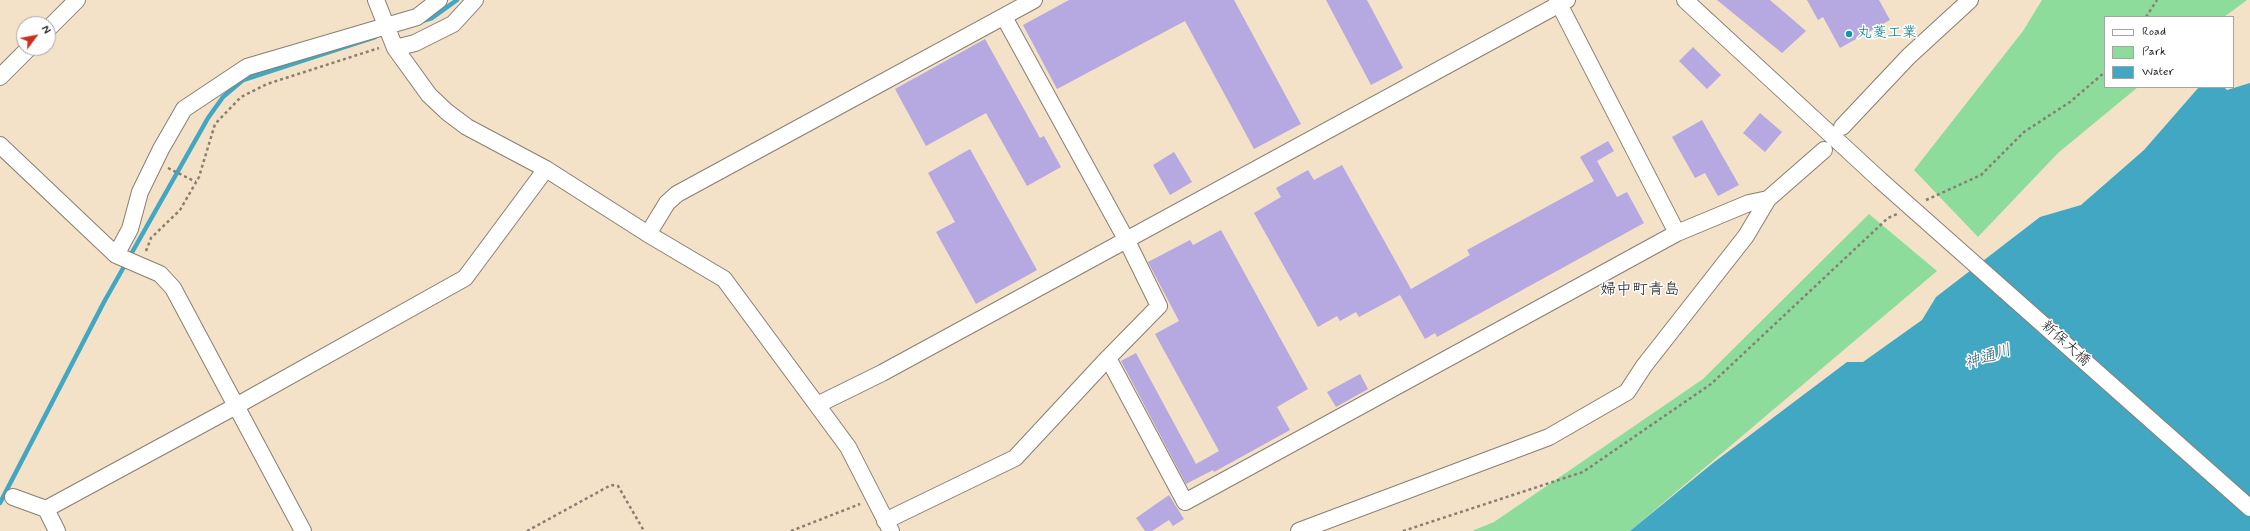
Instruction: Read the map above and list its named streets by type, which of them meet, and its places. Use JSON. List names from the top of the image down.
{
  "streets": {
    "street": ["新保大橋"]
  },
  "districts": ["婦中町青島"],
  "water": ["神通川"],
  "places": ["丸菱工業"],
  "legend": ["Road", "Park", "Water"],
  "north": "top right"
}
